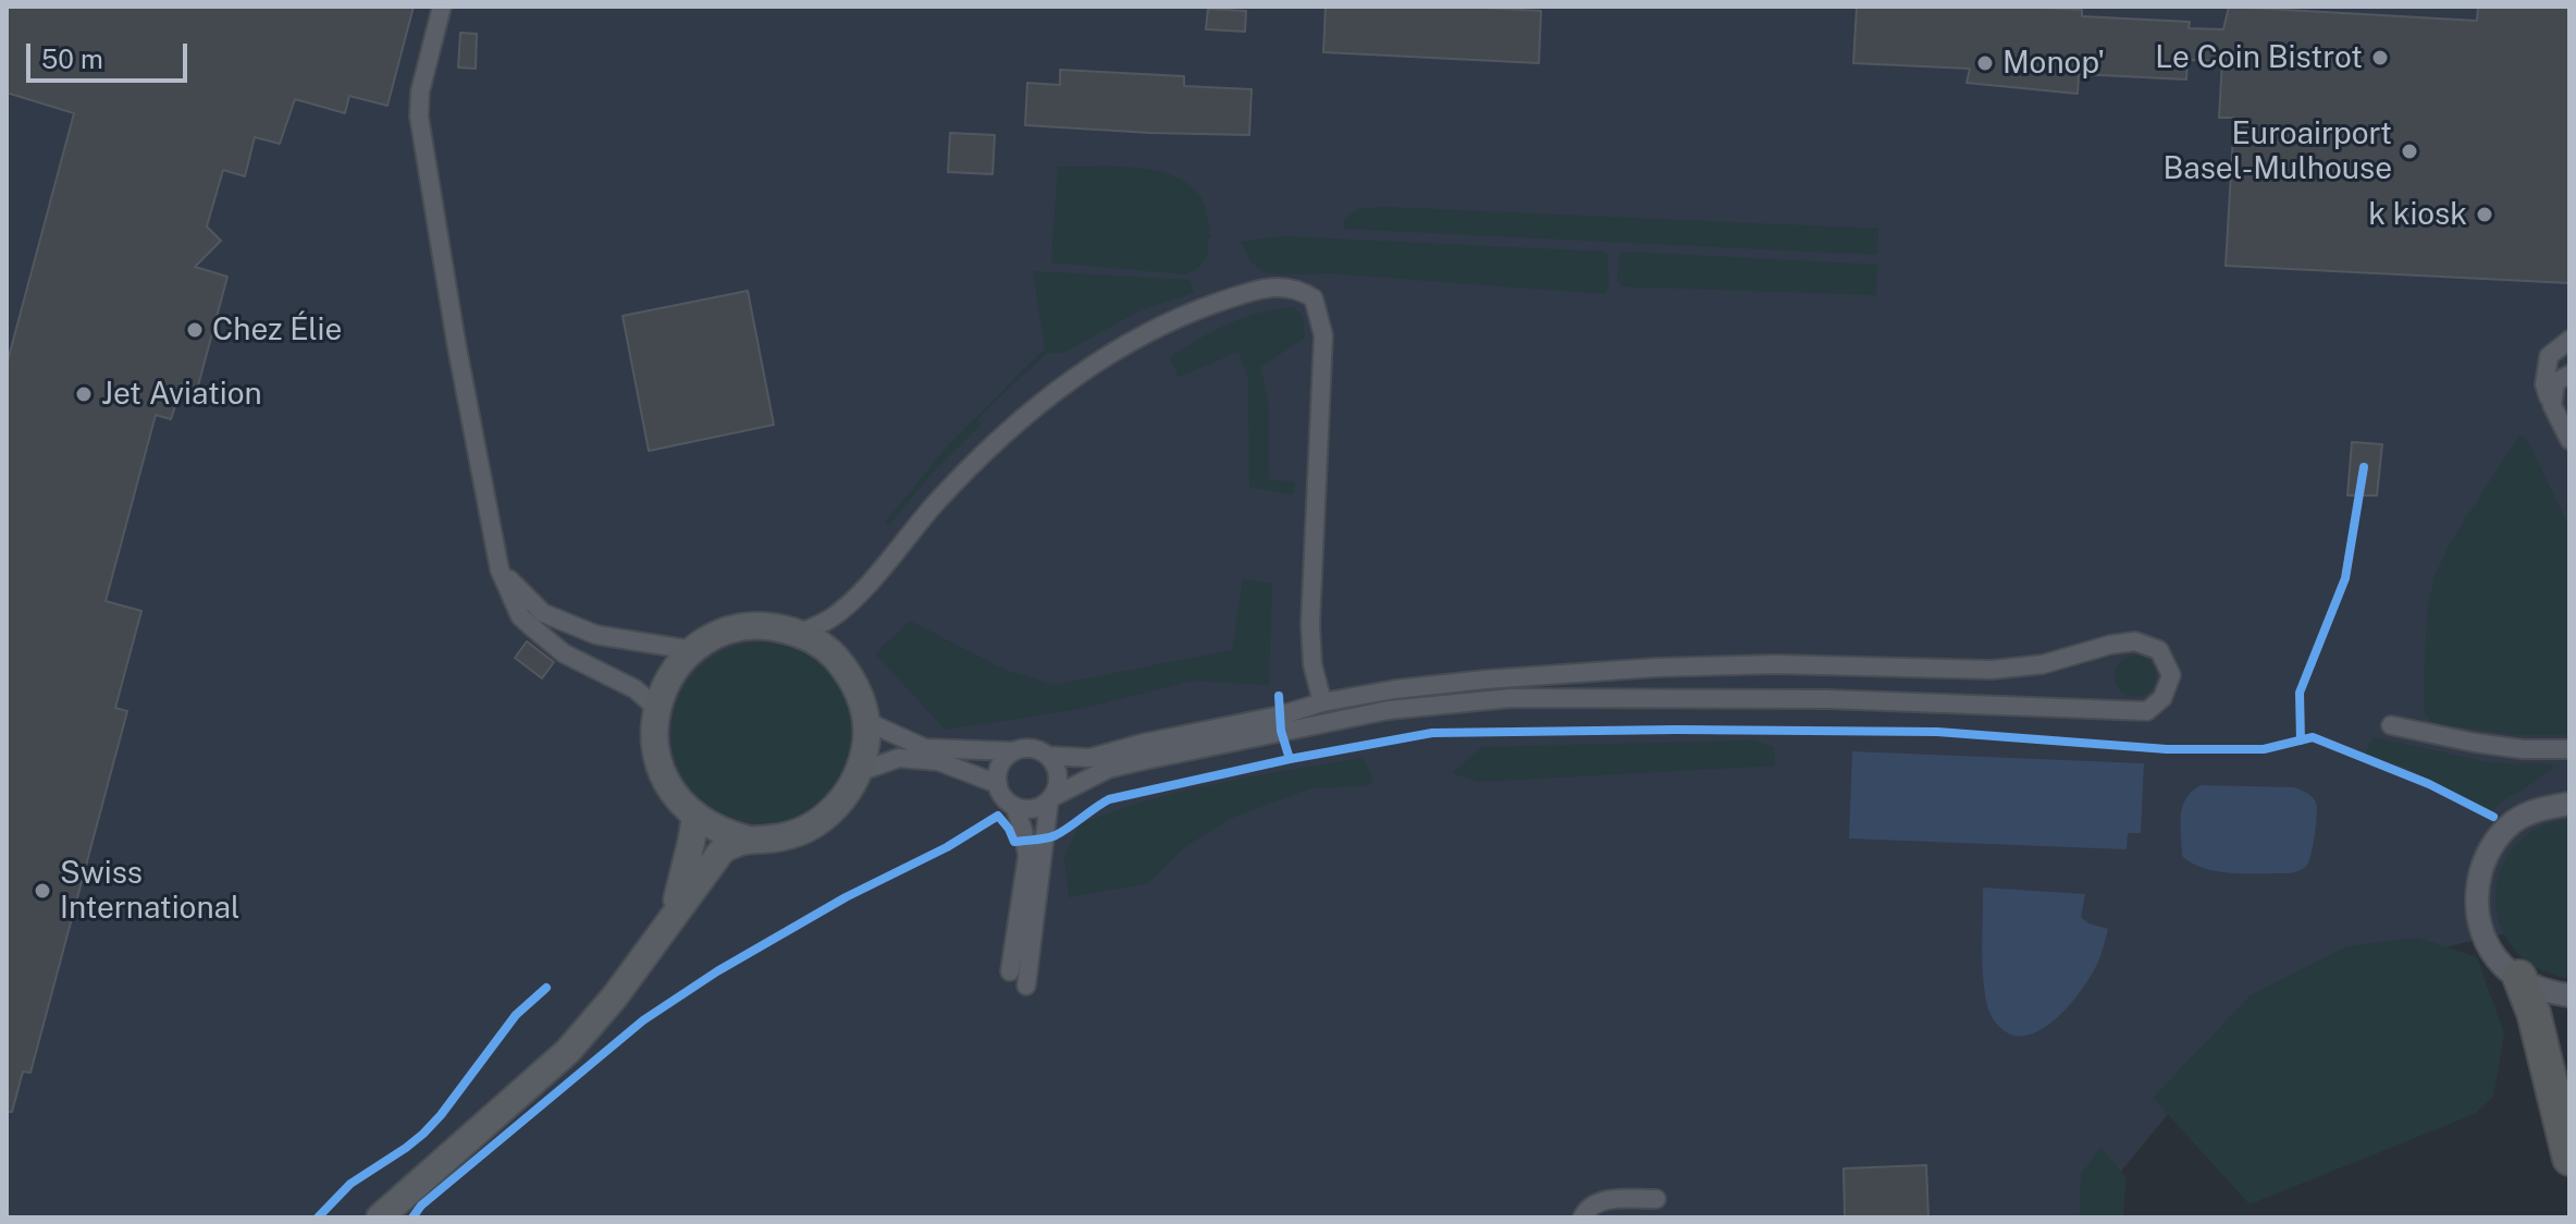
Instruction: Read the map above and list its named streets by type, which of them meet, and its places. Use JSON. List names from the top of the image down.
{
  "places": [
    "Le Coin Bistrot",
    "Monop'",
    "Euroairport Basel-Mulhouse",
    "k kiosk",
    "Chez Élie",
    "Jet Aviation",
    "Swiss International"
  ],
  "scale_bar": "50 m"
}
